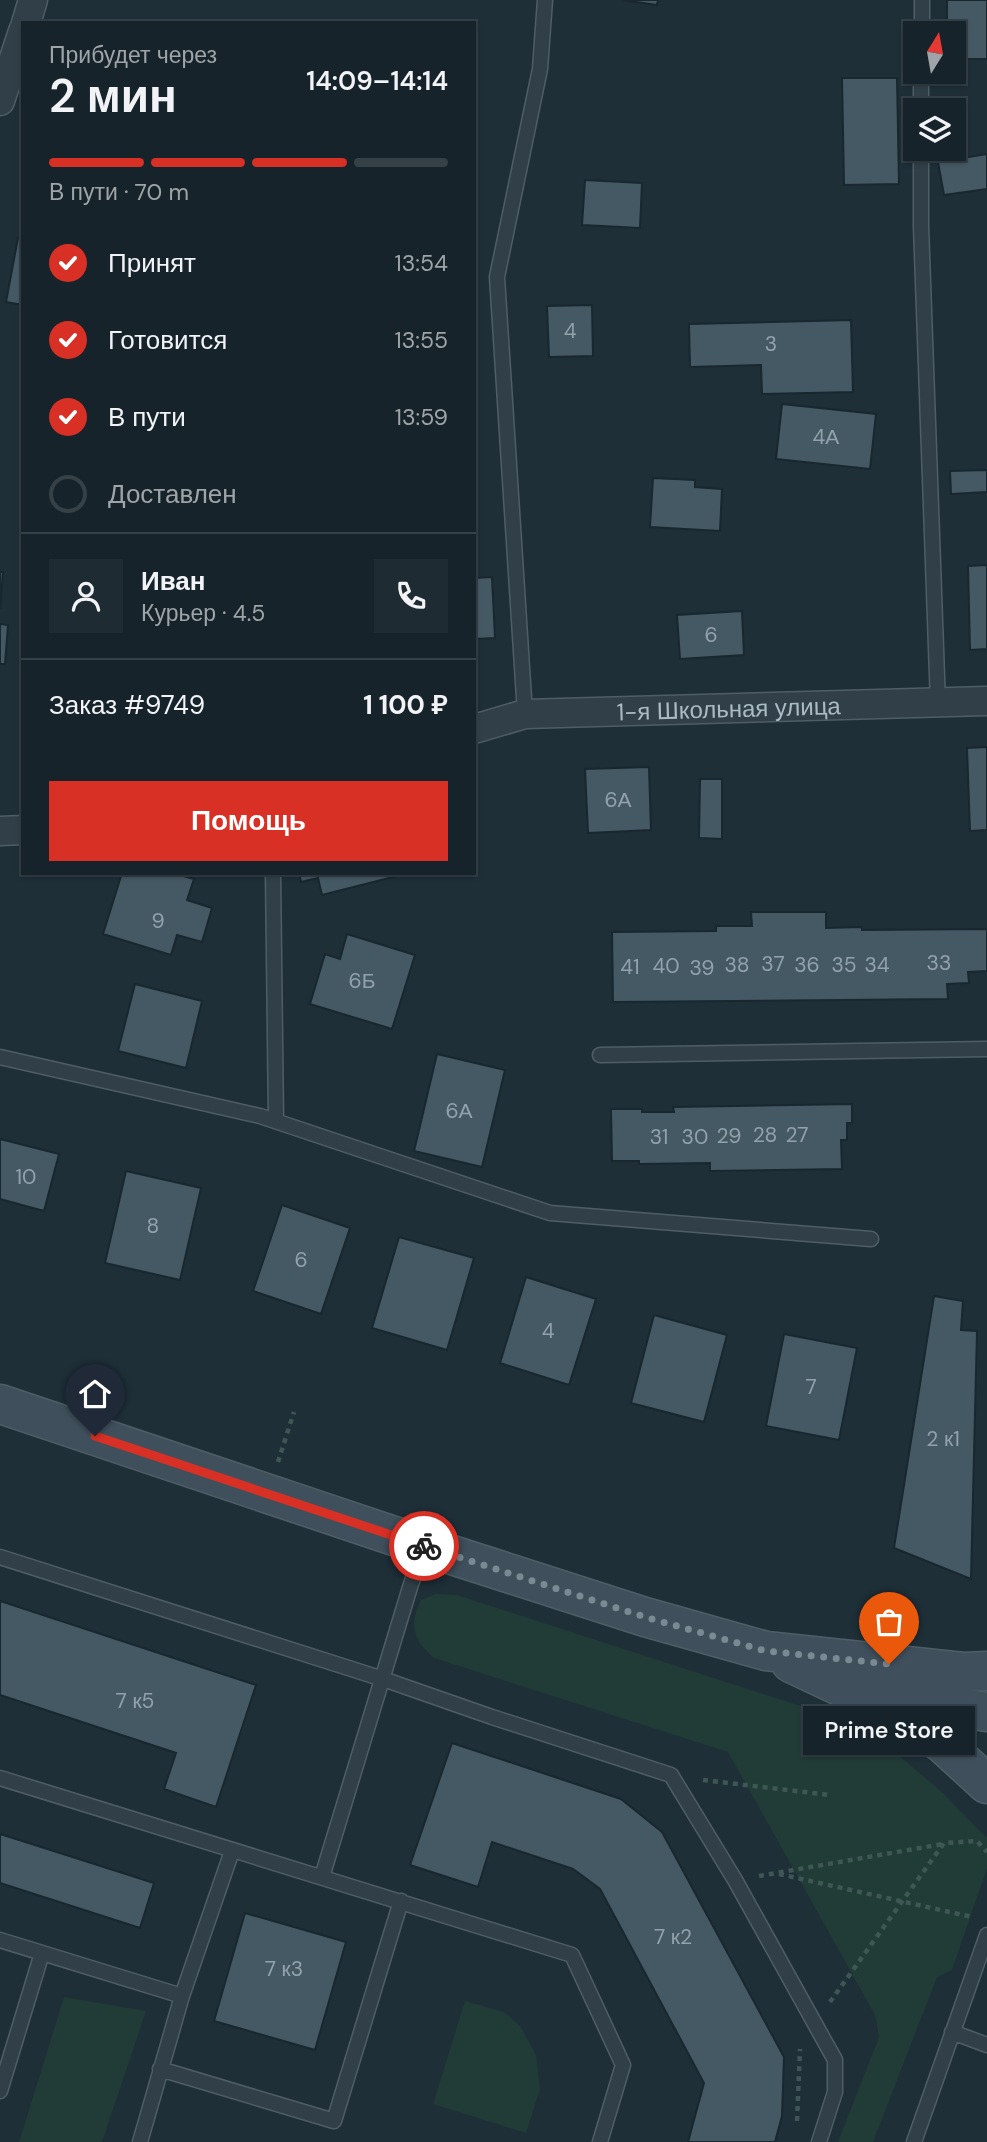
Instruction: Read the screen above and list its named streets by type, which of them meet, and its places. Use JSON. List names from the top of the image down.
{
  "streets": {
    "street": ["1-я Школьная улица"]
  },
  "places": ["Prime Store"],
  "house_numbers": [
    "4",
    "3",
    "4А",
    "6",
    "6А",
    "9",
    "33",
    "37",
    "38",
    "36",
    "35",
    "34",
    "40",
    "41",
    "39",
    "6Б",
    "6А",
    "28",
    "27",
    "29",
    "31",
    "30",
    "10",
    "8",
    "6",
    "4",
    "7",
    "2 к1",
    "7 к5",
    "7 к2",
    "7 к3"
  ],
  "north": "top",
  "page": {
    "heading": ["2 мин", "Прибудет через", "14:09–14:14"],
    "panel": [
      "Иван",
      "Курьер · 4.5",
      "Заказ #9749",
      "1 100 ₽"
    ],
    "bar": "В пути · 70 m",
    "list": [
      ["Принят", "13:54"],
      ["Готовится", "13:55"],
      ["В пути", "13:59"],
      "Доставлен"
    ],
    "buttons": "Помощь",
    "bubble": "Prime Store"
  }
}
